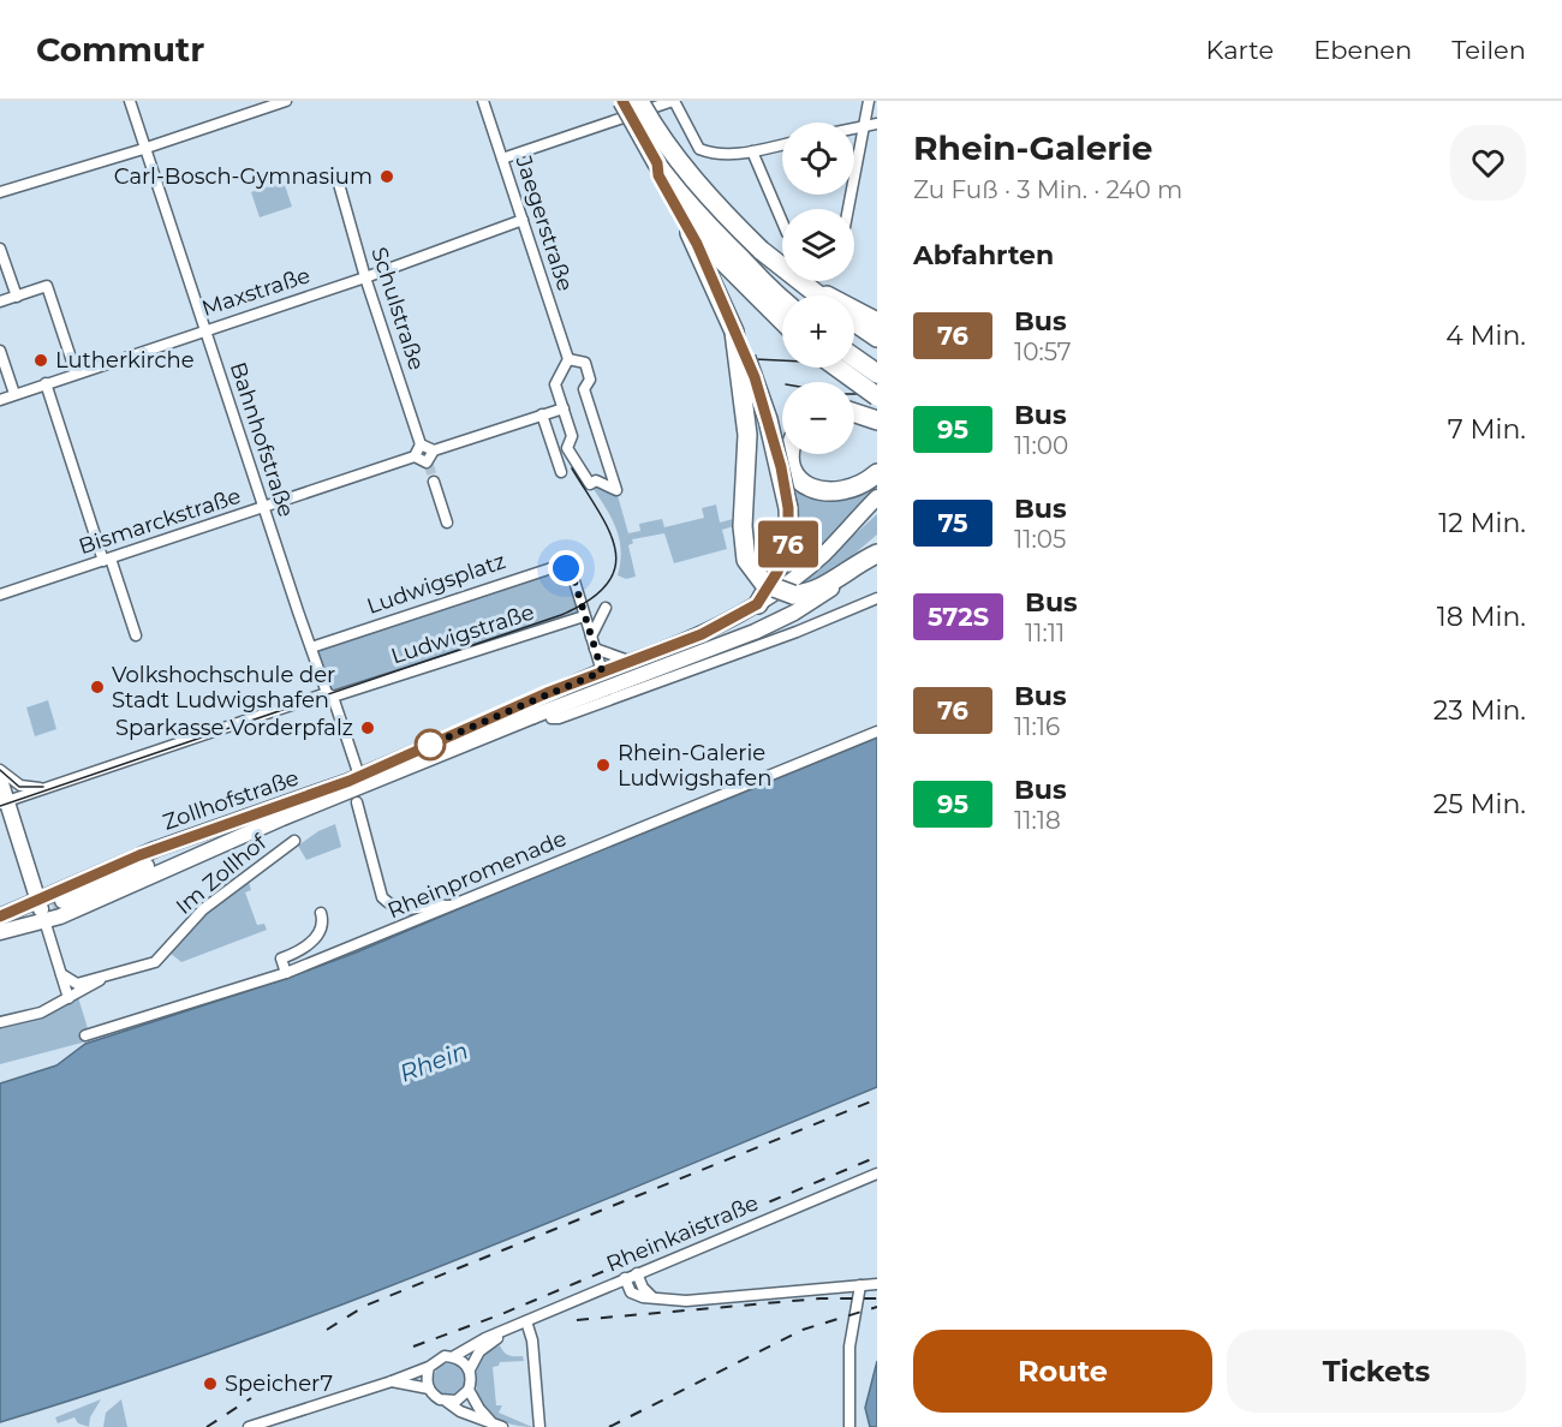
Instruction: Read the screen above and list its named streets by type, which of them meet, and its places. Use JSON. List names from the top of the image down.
{
  "streets": {
    "main road": ["Zollhofstraße"],
    "street": [
      "Jaegerstraße",
      "Maxstraße",
      "Schulstraße",
      "Bahnhofstraße",
      "Bismarckstraße",
      "Ludwigsplatz",
      "Ludwigstraße",
      "Im Zollhof",
      "Rheinpromenade",
      "Rheinkaistraße"
    ]
  },
  "crossings": [
    ["Jaegerstraße", "Maxstraße"],
    ["Maxstraße", "Schulstraße"],
    ["Maxstraße", "Bahnhofstraße"],
    ["Bahnhofstraße", "Bismarckstraße"],
    ["Bahnhofstraße", "Ludwigsplatz"],
    ["Bahnhofstraße", "Ludwigstraße"],
    ["Bahnhofstraße", "Zollhofstraße"],
    ["Bahnhofstraße", "Rheinpromenade"],
    ["Ludwigsplatz", "Ludwigstraße"]
  ],
  "water": ["Rhein"],
  "places": [
    "Carl-Bosch-Gymnasium",
    "Lutherkirche",
    "Volkshochschule der Stadt Ludwigshafen",
    "Sparkasse Vorderpfalz",
    "Rhein-Galerie Ludwigshafen",
    "Speicher7"
  ],
  "lines": ["bus line 76"],
  "page": {
    "header": "Commutr",
    "nav": ["Karte", "Ebenen", "Teilen"],
    "on_map": "76",
    "heading": [
      ["Rhein-Galerie", "Zu Fuß · 3 Min. · 240 m"],
      "Abfahrten"
    ],
    "map_buttons": ["+", "−"],
    "list": [
      {
        "mark": "76",
        "name": "Bus",
        "note": "10:57",
        "value": "4 Min."
      },
      {
        "mark": "95",
        "name": "Bus",
        "note": "11:00",
        "value": "7 Min."
      },
      {
        "mark": "75",
        "name": "Bus",
        "note": "11:05",
        "value": "12 Min."
      },
      {
        "mark": "572S",
        "name": "Bus",
        "note": "11:11",
        "value": "18 Min."
      },
      {
        "mark": "76",
        "name": "Bus",
        "note": "11:16",
        "value": "23 Min."
      },
      {
        "mark": "95",
        "name": "Bus",
        "note": "11:18",
        "value": "25 Min."
      }
    ],
    "buttons": ["Route", "Tickets"]
  }
}
